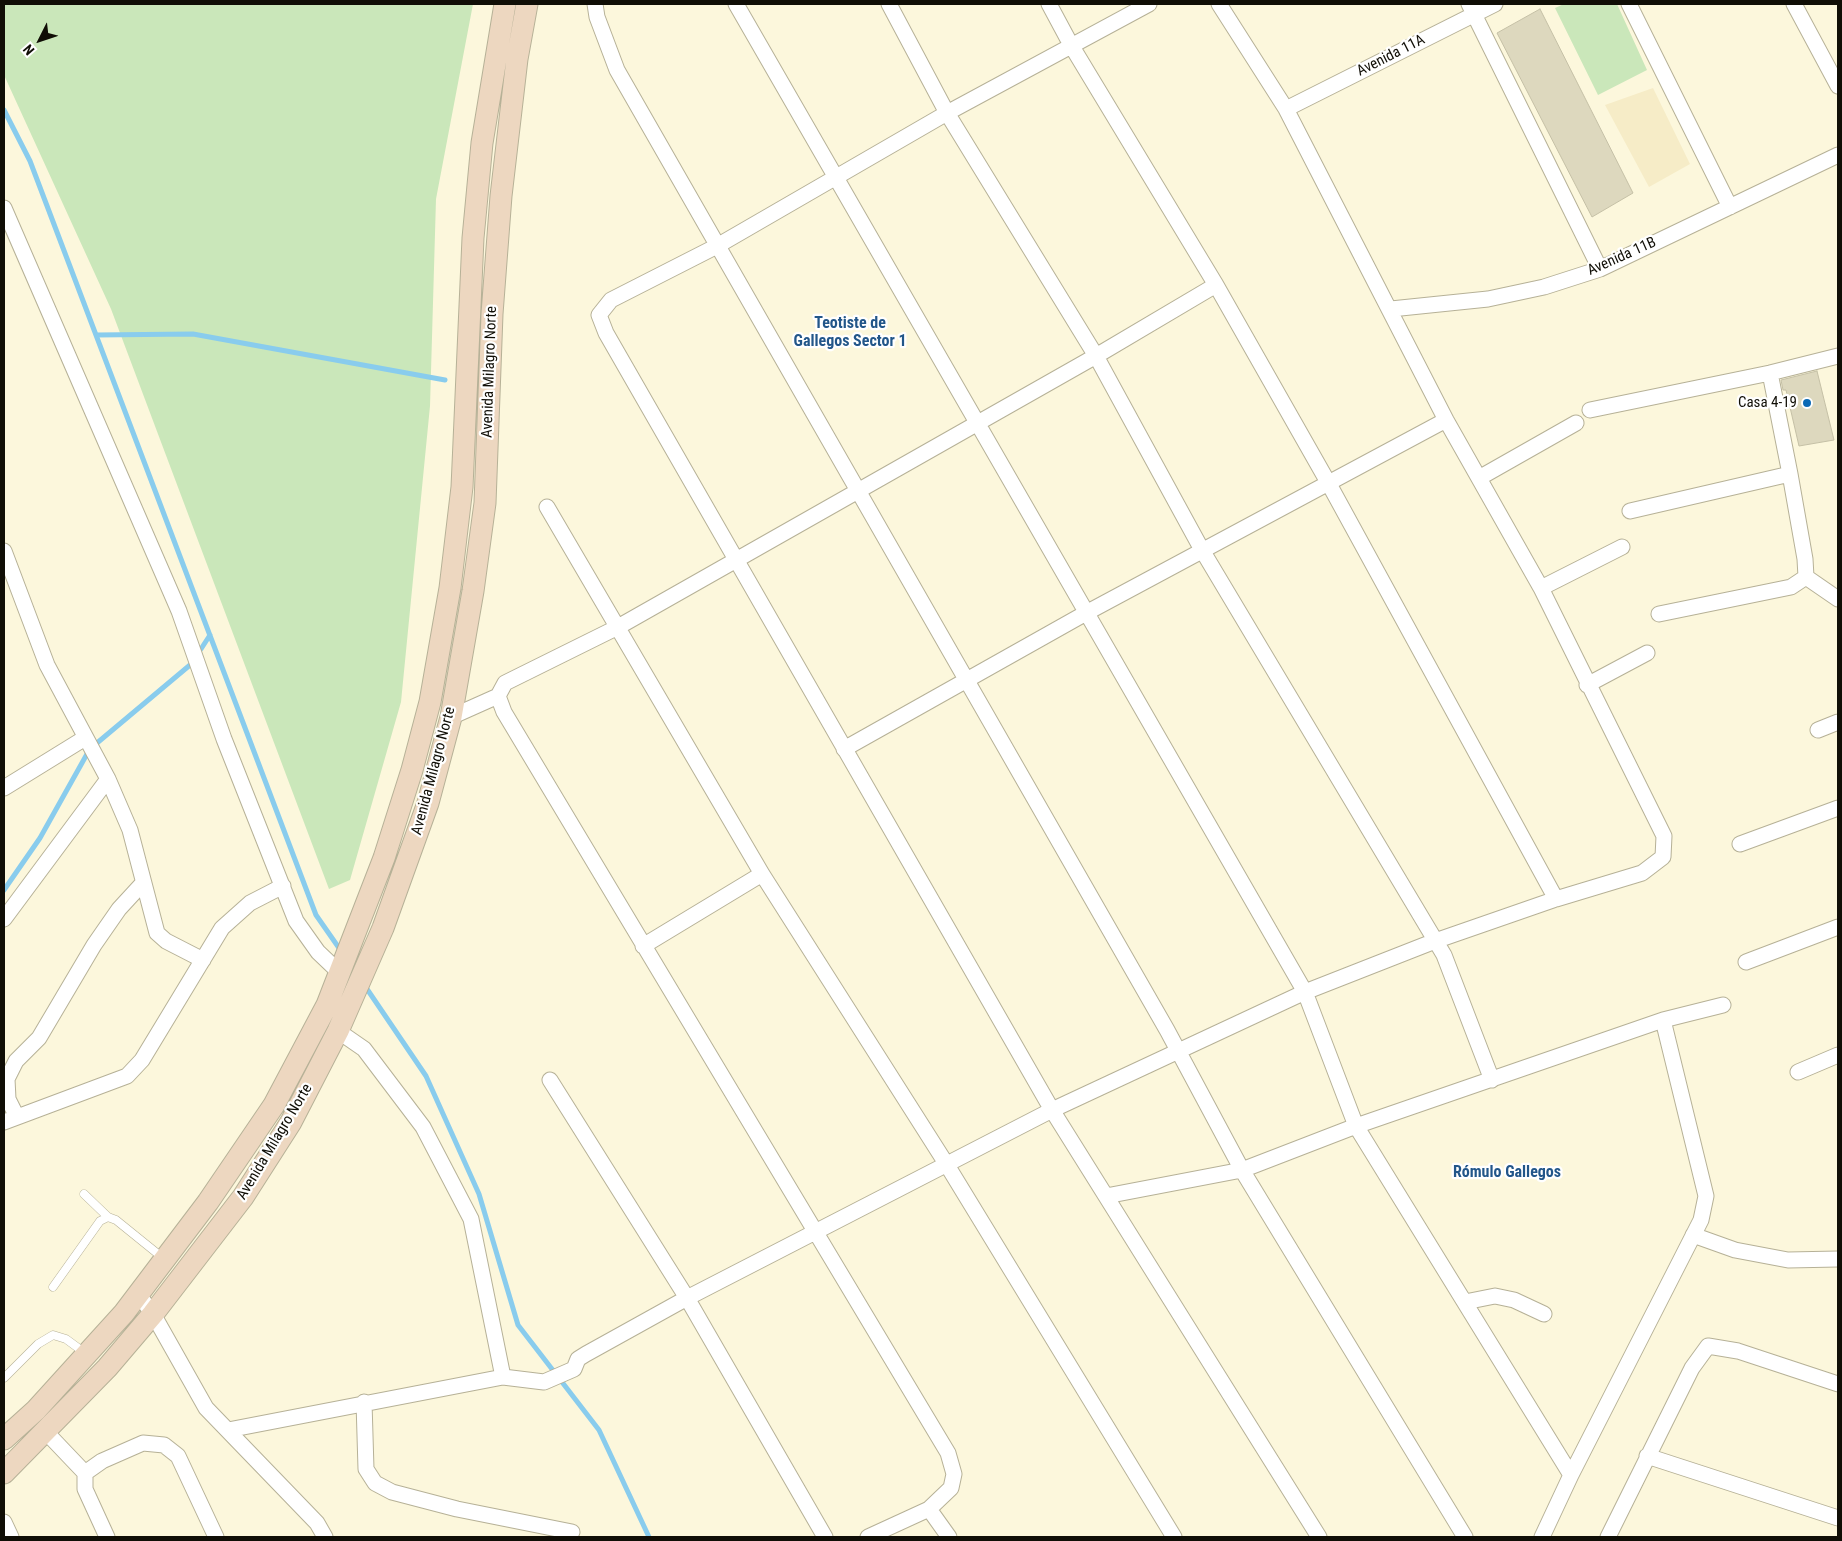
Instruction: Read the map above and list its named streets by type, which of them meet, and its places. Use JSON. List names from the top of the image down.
{
  "streets": {
    "main road": ["Avenida Milagro Norte"],
    "street": ["Avenida 11A", "Avenida 11B"]
  },
  "districts": ["Teotiste de Gallegos Sector 1", "Rómulo Gallegos"],
  "places": ["Casa 4-19"],
  "north": "bottom left"
}
